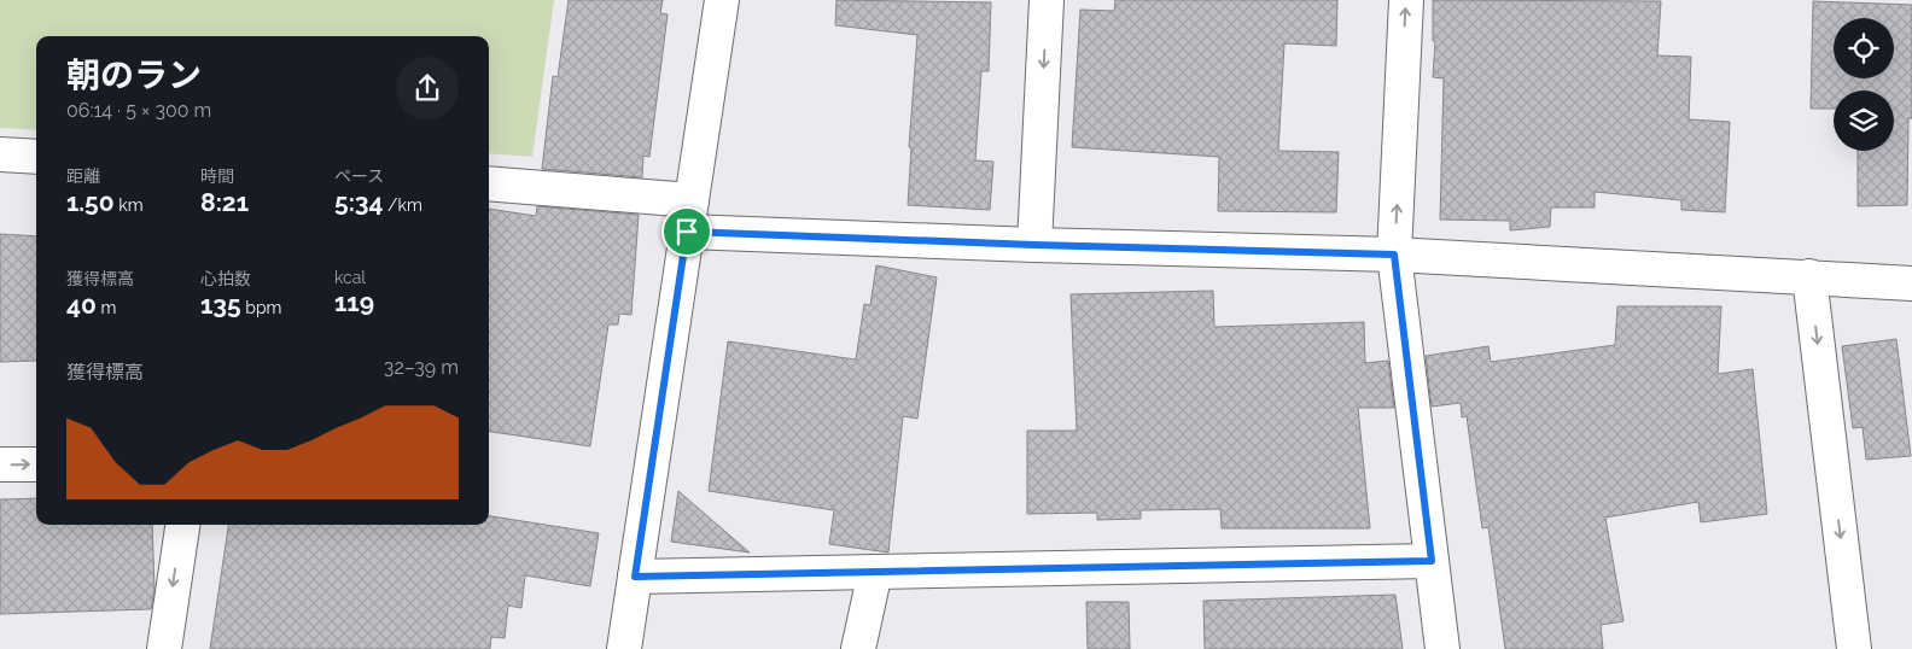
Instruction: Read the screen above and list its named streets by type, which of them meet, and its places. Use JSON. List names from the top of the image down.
{
  "page": {
    "heading": ["朝のラン", "06:14 · 5 × 300 m"],
    "stats": [
      ["距離", "1.50 km"],
      ["時間", "8:21"],
      ["ペース", "5:34 /km"],
      ["獲得標高", "40 m"],
      ["心拍数", "135 bpm"],
      ["kcal", "119"]
    ],
    "chart": ["獲得標高", "32–39 m"]
  }
}
